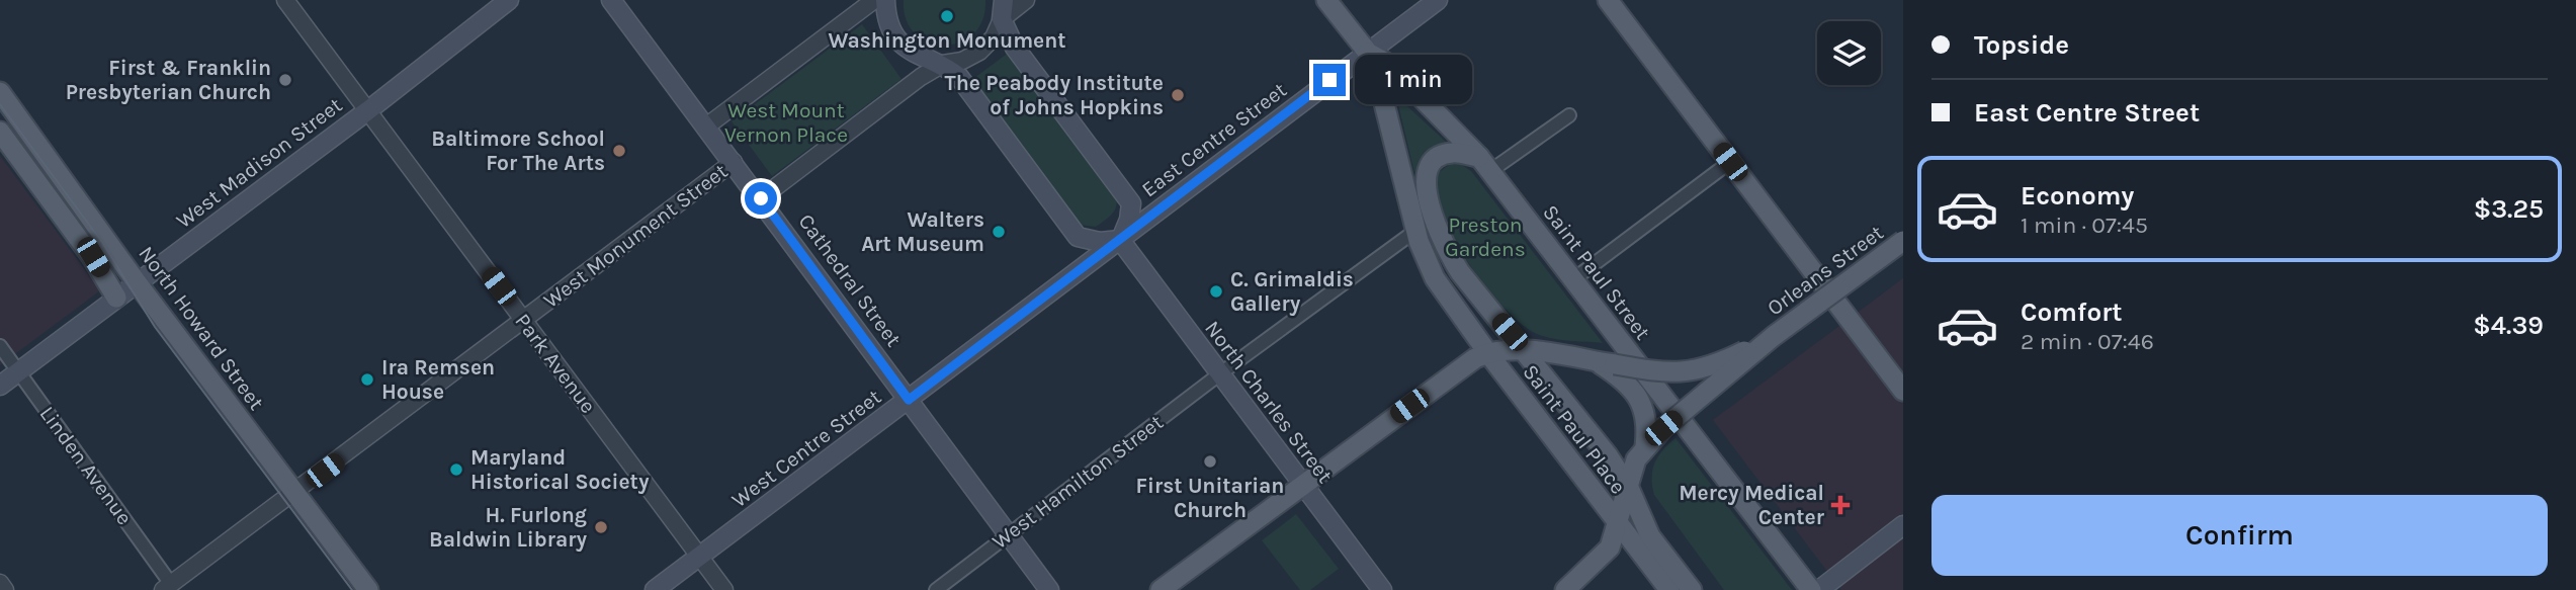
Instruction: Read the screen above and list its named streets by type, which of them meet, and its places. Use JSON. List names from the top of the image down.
{
  "streets": {
    "main road": [
      "East Centre Street",
      "West Madison Street",
      "Orleans Street",
      "Saint Paul Street",
      "Cathedral Street",
      "North Howard Street",
      "North Charles Street",
      "Saint Paul Place",
      "West Centre Street"
    ],
    "street": [
      "West Monument Street",
      "Park Avenue",
      "Linden Avenue",
      "West Hamilton Street"
    ]
  },
  "crossings": [
    ["East Centre Street", "Saint Paul Street"],
    ["East Centre Street", "North Charles Street"],
    ["East Centre Street", "Saint Paul Place"],
    ["East Centre Street", "West Centre Street"],
    ["West Madison Street", "North Howard Street"],
    ["West Madison Street", "Park Avenue"],
    ["West Madison Street", "Linden Avenue"],
    ["West Monument Street", "Cathedral Street"],
    ["West Monument Street", "North Howard Street"],
    ["West Monument Street", "Park Avenue"],
    ["West Monument Street", "Linden Avenue"],
    ["Orleans Street", "Saint Paul Place"],
    ["Saint Paul Street", "Saint Paul Place"],
    ["Cathedral Street", "West Centre Street"],
    ["Cathedral Street", "West Hamilton Street"],
    ["Park Avenue", "West Centre Street"],
    ["North Charles Street", "West Centre Street"],
    ["North Charles Street", "West Hamilton Street"],
    ["Saint Paul Place", "West Hamilton Street"]
  ],
  "parks": ["West Mount Vernon Place", "Preston Gardens"],
  "places": {
    "other": [
      "Washington Monument",
      "First & Franklin Presbyterian Church",
      "The Peabody Institute of Johns Hopkins",
      "Baltimore School For The Arts",
      "Walters Art Museum",
      "C. Grimaldis Gallery",
      "Ira Remsen House",
      "First Unitarian Church",
      "Maryland Historical Society",
      "H. Furlong Baldwin Library"
    ],
    "health": ["Mercy Medical Center"]
  },
  "page": {
    "banner": ["Topside", "East Centre Street"],
    "bubble": "1 min",
    "list": [
      {
        "name": "Economy",
        "note": "1 min · 07:45",
        "value": "$3.25"
      },
      {
        "name": "Comfort",
        "note": "2 min · 07:46",
        "value": "$4.39"
      }
    ],
    "buttons": "Confirm"
  }
}
